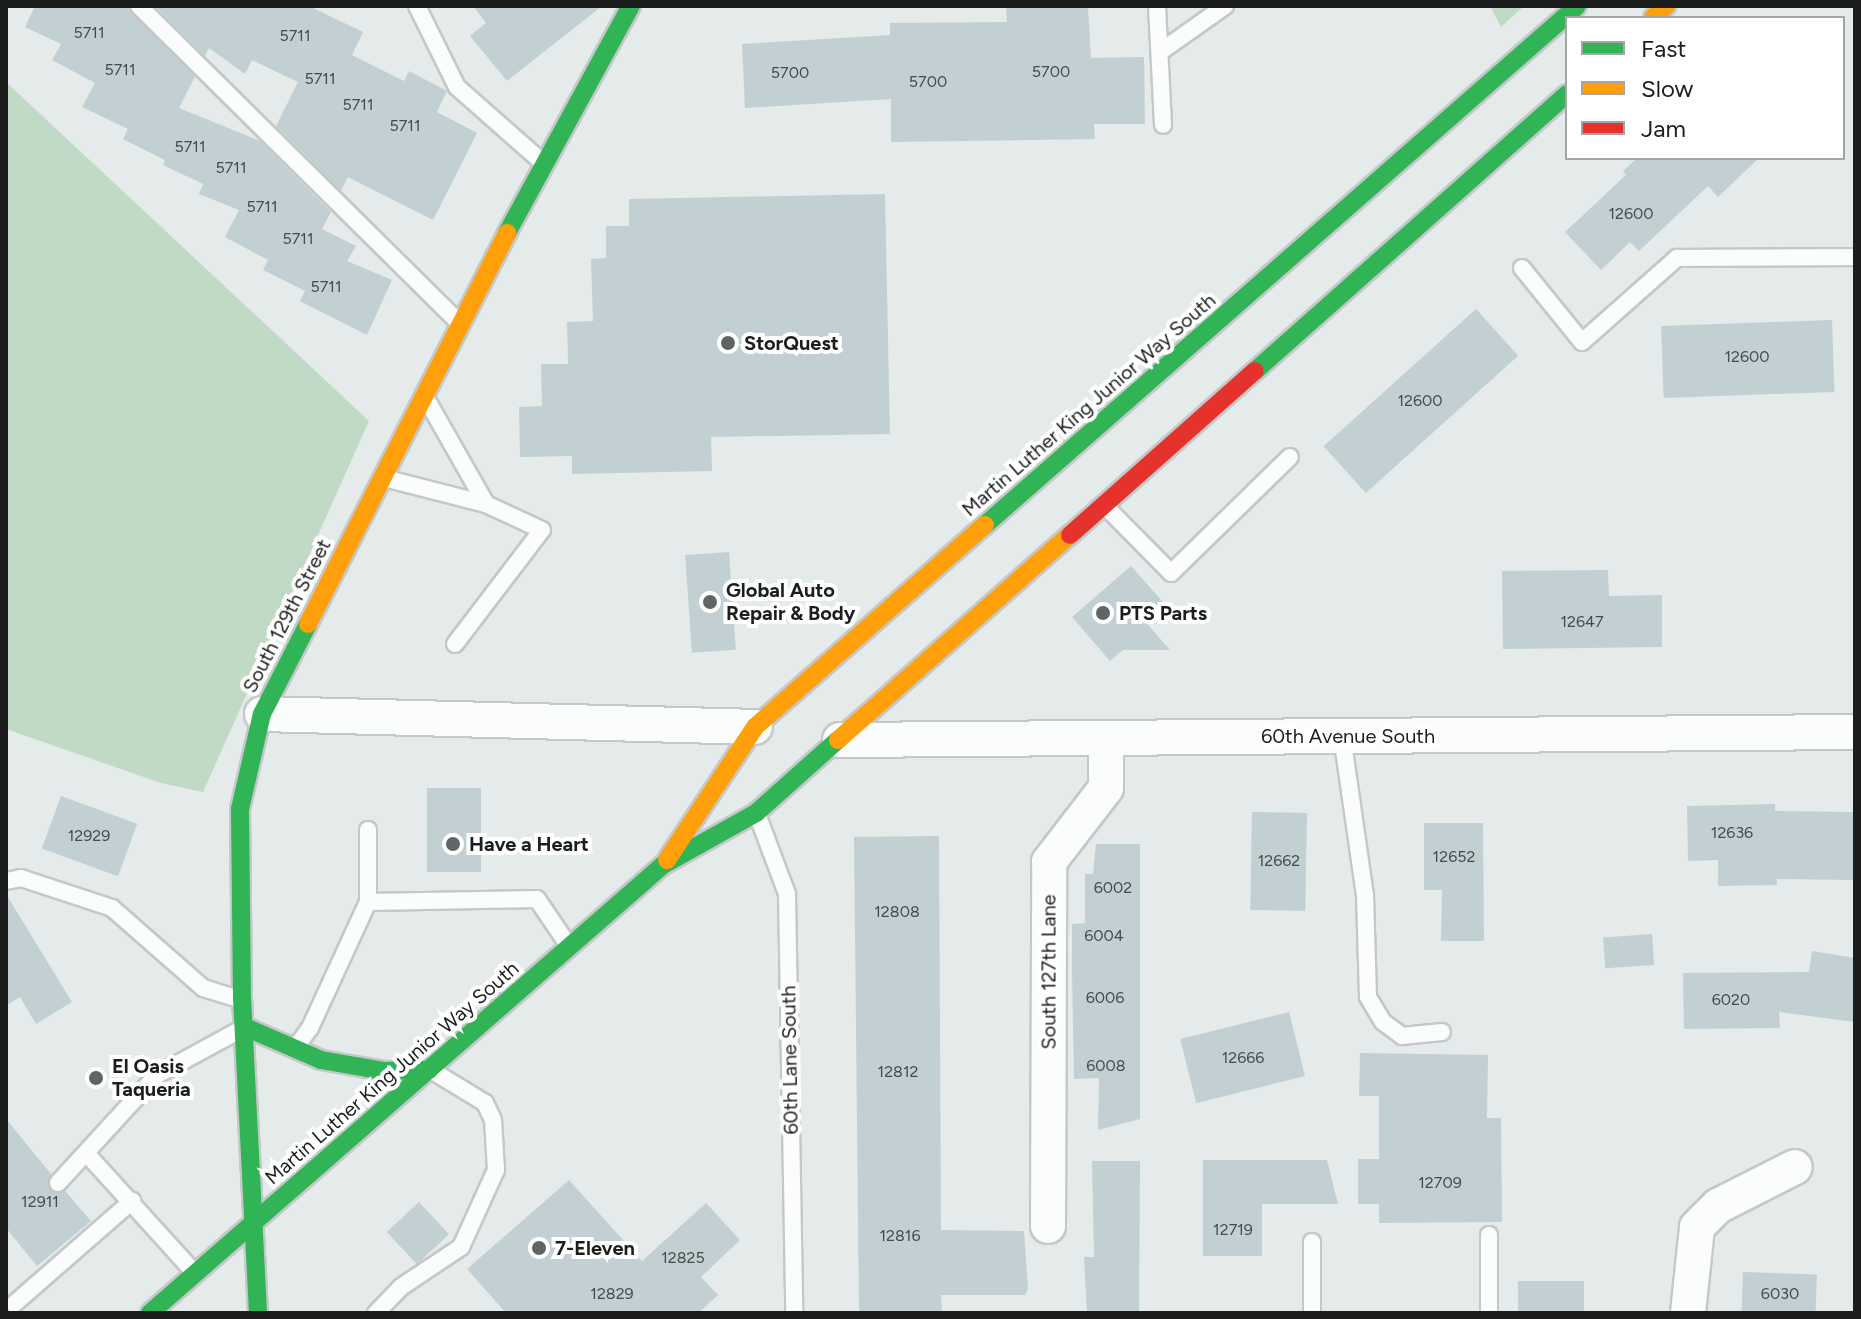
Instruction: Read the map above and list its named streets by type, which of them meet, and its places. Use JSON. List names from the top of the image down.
{
  "streets": {
    "main road": ["Martin Luther King Junior Way South", "South 129th Street"],
    "street": ["60th Avenue South", "South 127th Lane"],
    "lane": ["60th Lane South"]
  },
  "crossings": [
    ["Martin Luther King Junior Way South", "South 129th Street"],
    ["Martin Luther King Junior Way South", "60th Avenue South"],
    ["Martin Luther King Junior Way South", "60th Lane South"],
    ["60th Avenue South", "South 127th Lane"]
  ],
  "places": [
    "StorQuest",
    "Global Auto Repair & Body",
    "PTS Parts",
    "Have a Heart",
    "El Oasis Taqueria",
    "7-Eleven"
  ],
  "house_numbers": [
    "5711",
    "5711",
    "5711",
    "5700",
    "5700",
    "5711",
    "5700",
    "5711",
    "5711",
    "5711",
    "5711",
    "5711",
    "12600",
    "5711",
    "5711",
    "12600",
    "12600",
    "12647",
    "12636",
    "12929",
    "12652",
    "12662",
    "6002",
    "12808",
    "6004",
    "6006",
    "6020",
    "12666",
    "6008",
    "12812",
    "12709",
    "12911",
    "12719",
    "12816",
    "12825",
    "12829",
    "6030"
  ],
  "legend": ["Fast", "Slow", "Jam"]
}
